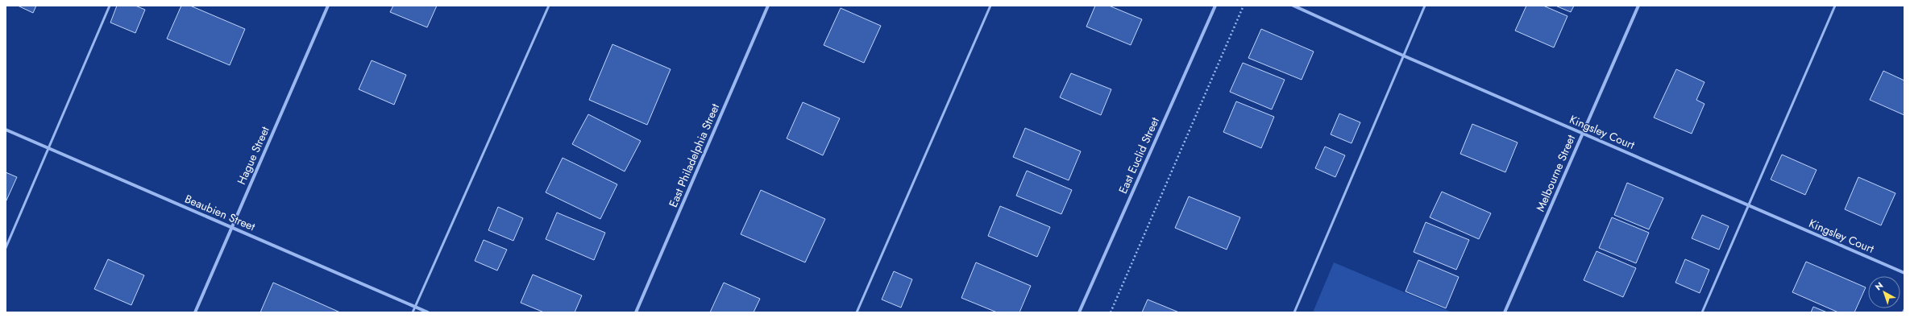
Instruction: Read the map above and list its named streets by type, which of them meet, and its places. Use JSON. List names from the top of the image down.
{
  "streets": {
    "street": [
      "Kingsley Court",
      "Hague Street",
      "East Philadelphia Street",
      "East Euclid Street",
      "Melbourne Street",
      "Beaubien Street"
    ]
  },
  "crossings": [
    ["Kingsley Court", "Melbourne Street"],
    ["Hague Street", "Beaubien Street"]
  ],
  "north": "top left"
}
